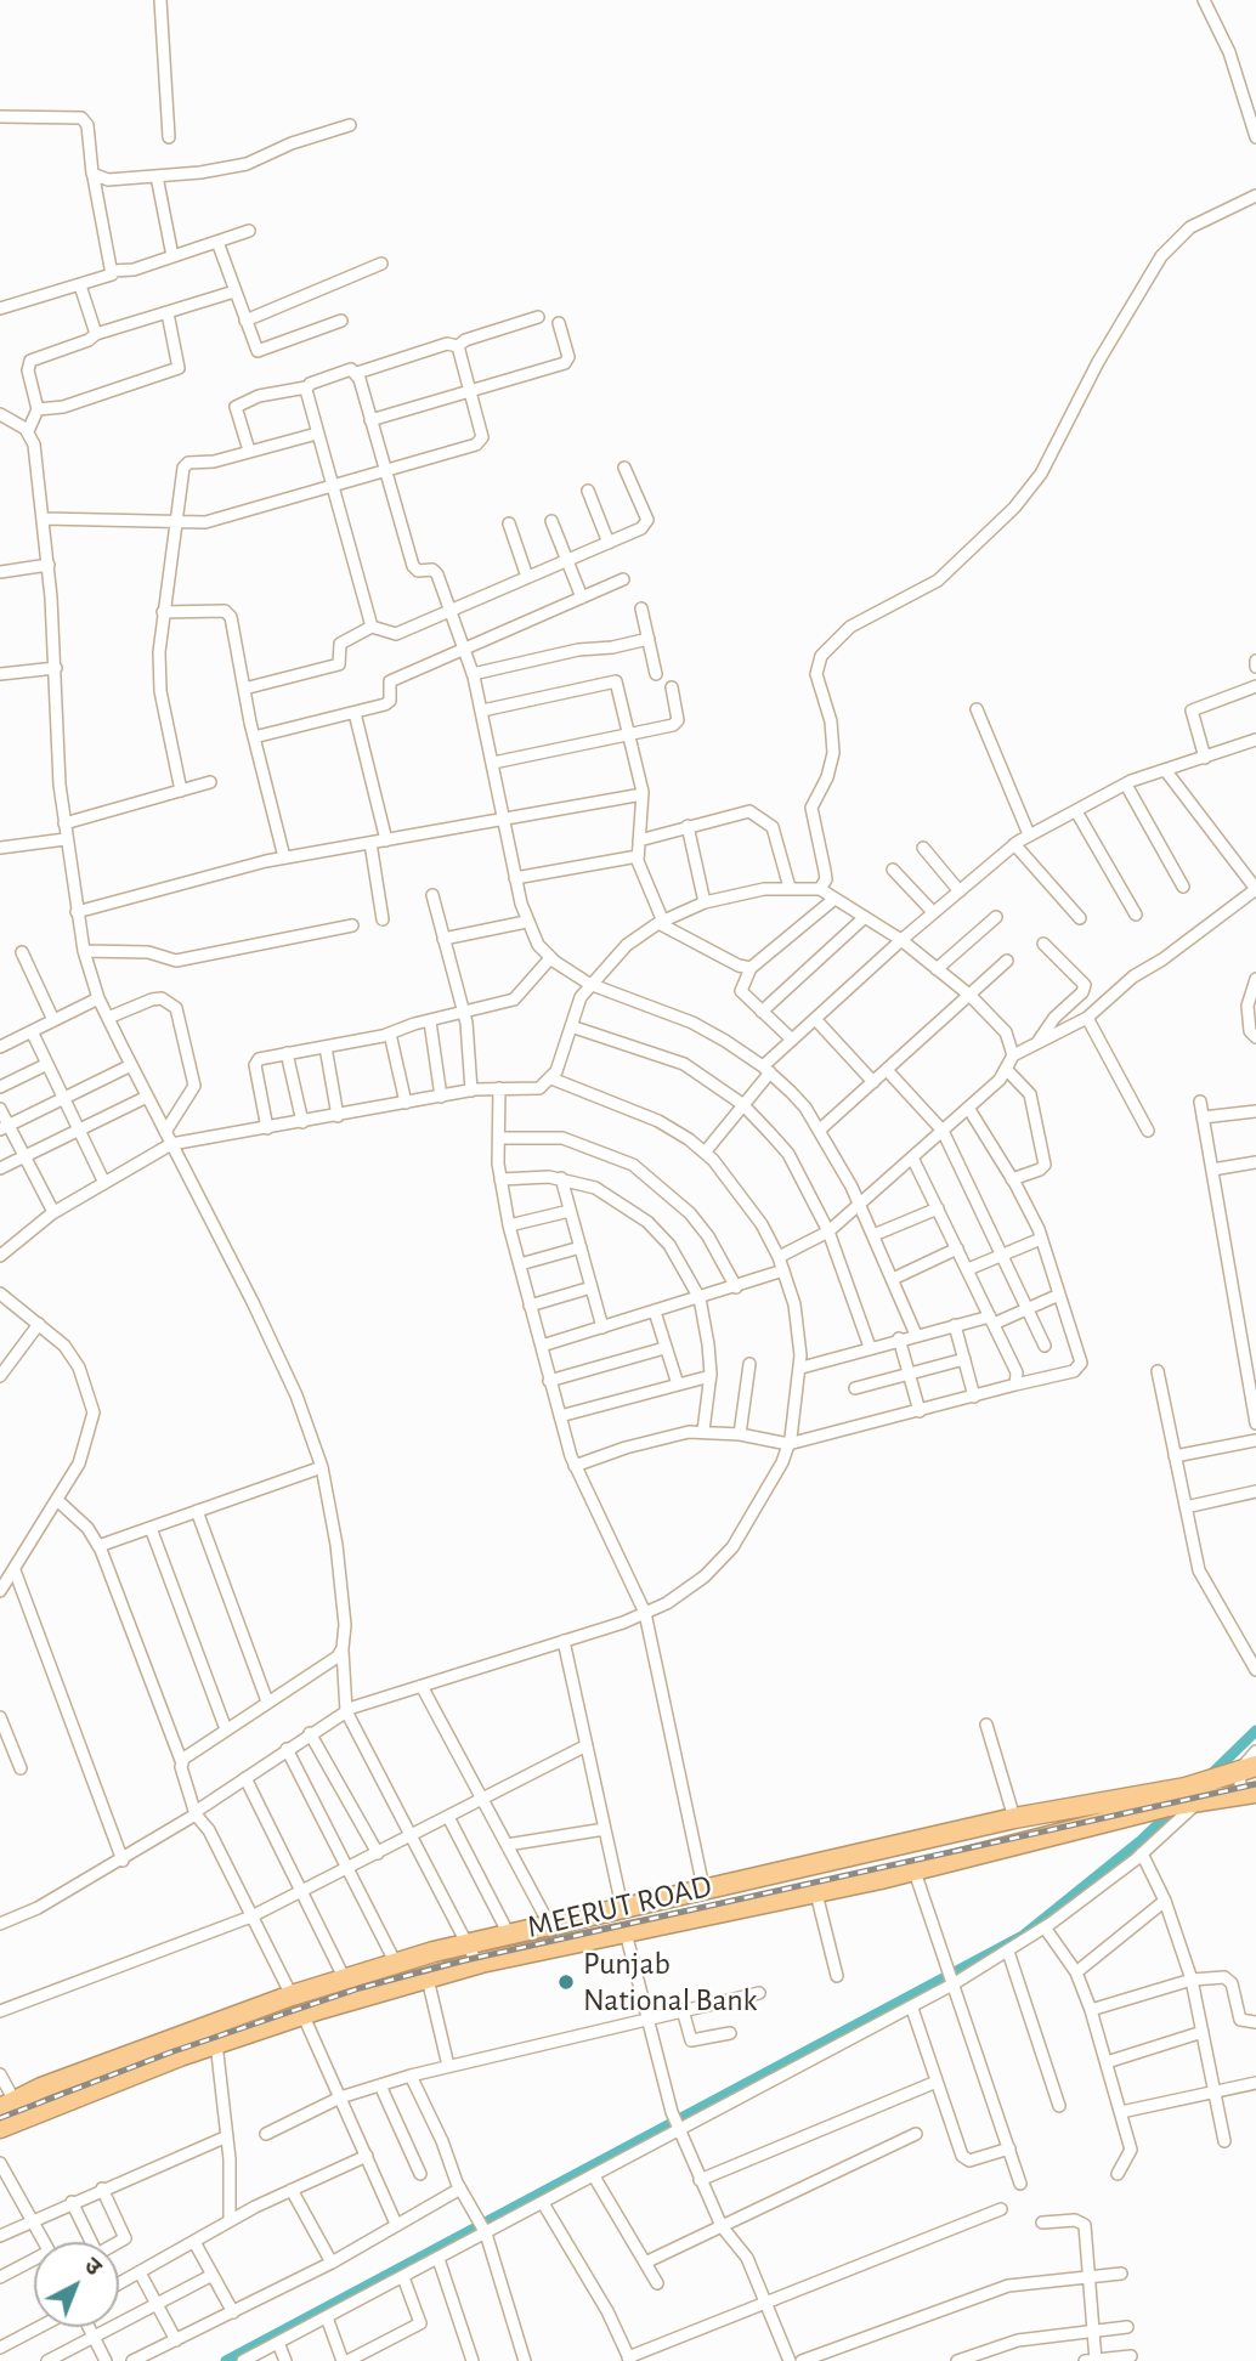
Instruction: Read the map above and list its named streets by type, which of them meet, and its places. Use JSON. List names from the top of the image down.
{
  "streets": {
    "highway": ["MEERUT ROAD"]
  },
  "places": ["Punjab National Bank"],
  "north": "top right"
}
